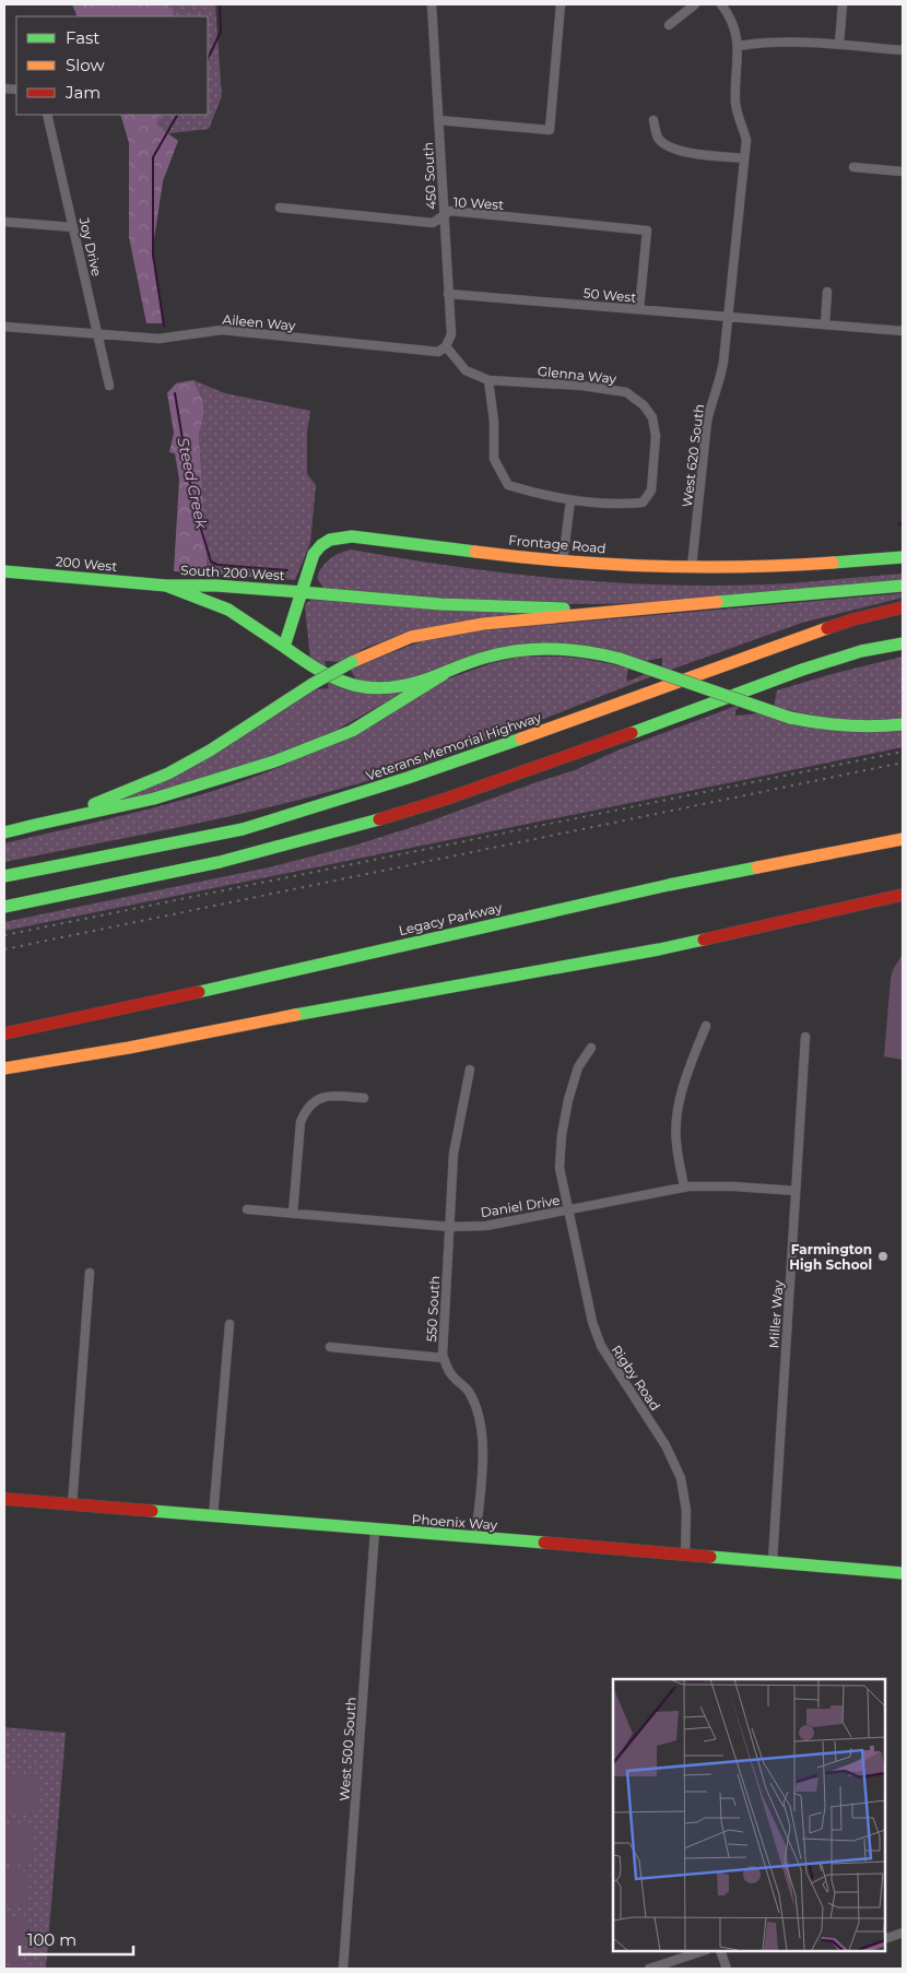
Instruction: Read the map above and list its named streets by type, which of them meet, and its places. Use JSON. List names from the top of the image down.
{
  "streets": {
    "main road": [
      "Frontage Road",
      "200 West",
      "South 200 West",
      "Veterans Memorial Highway",
      "Legacy Parkway",
      "Phoenix Way"
    ],
    "street": [
      "450 South",
      "10 West",
      "Joy Drive",
      "50 West",
      "Aileen Way",
      "Glenna Way",
      "West 620 South",
      "Daniel Drive",
      "550 South",
      "Miller Way",
      "Rigby Road",
      "West 500 South"
    ]
  },
  "crossings": [
    ["450 South", "10 West"],
    ["450 South", "50 West"],
    ["450 South", "Aileen Way"],
    ["450 South", "Glenna Way"],
    ["10 West", "50 West"],
    ["Joy Drive", "Aileen Way"],
    ["50 West", "West 620 South"],
    ["Aileen Way", "Glenna Way"],
    ["West 620 South", "Frontage Road"],
    ["Frontage Road", "South 200 West"],
    ["200 West", "South 200 West"],
    ["Daniel Drive", "550 South"],
    ["Daniel Drive", "Miller Way"],
    ["Daniel Drive", "Rigby Road"],
    ["550 South", "Phoenix Way"],
    ["Miller Way", "Phoenix Way"],
    ["Rigby Road", "Phoenix Way"],
    ["Phoenix Way", "West 500 South"]
  ],
  "water": ["Steed Creek"],
  "places": ["Farmington High School"],
  "legend": ["Fast", "Slow", "Jam"],
  "scale_bar": "100 m"
}
